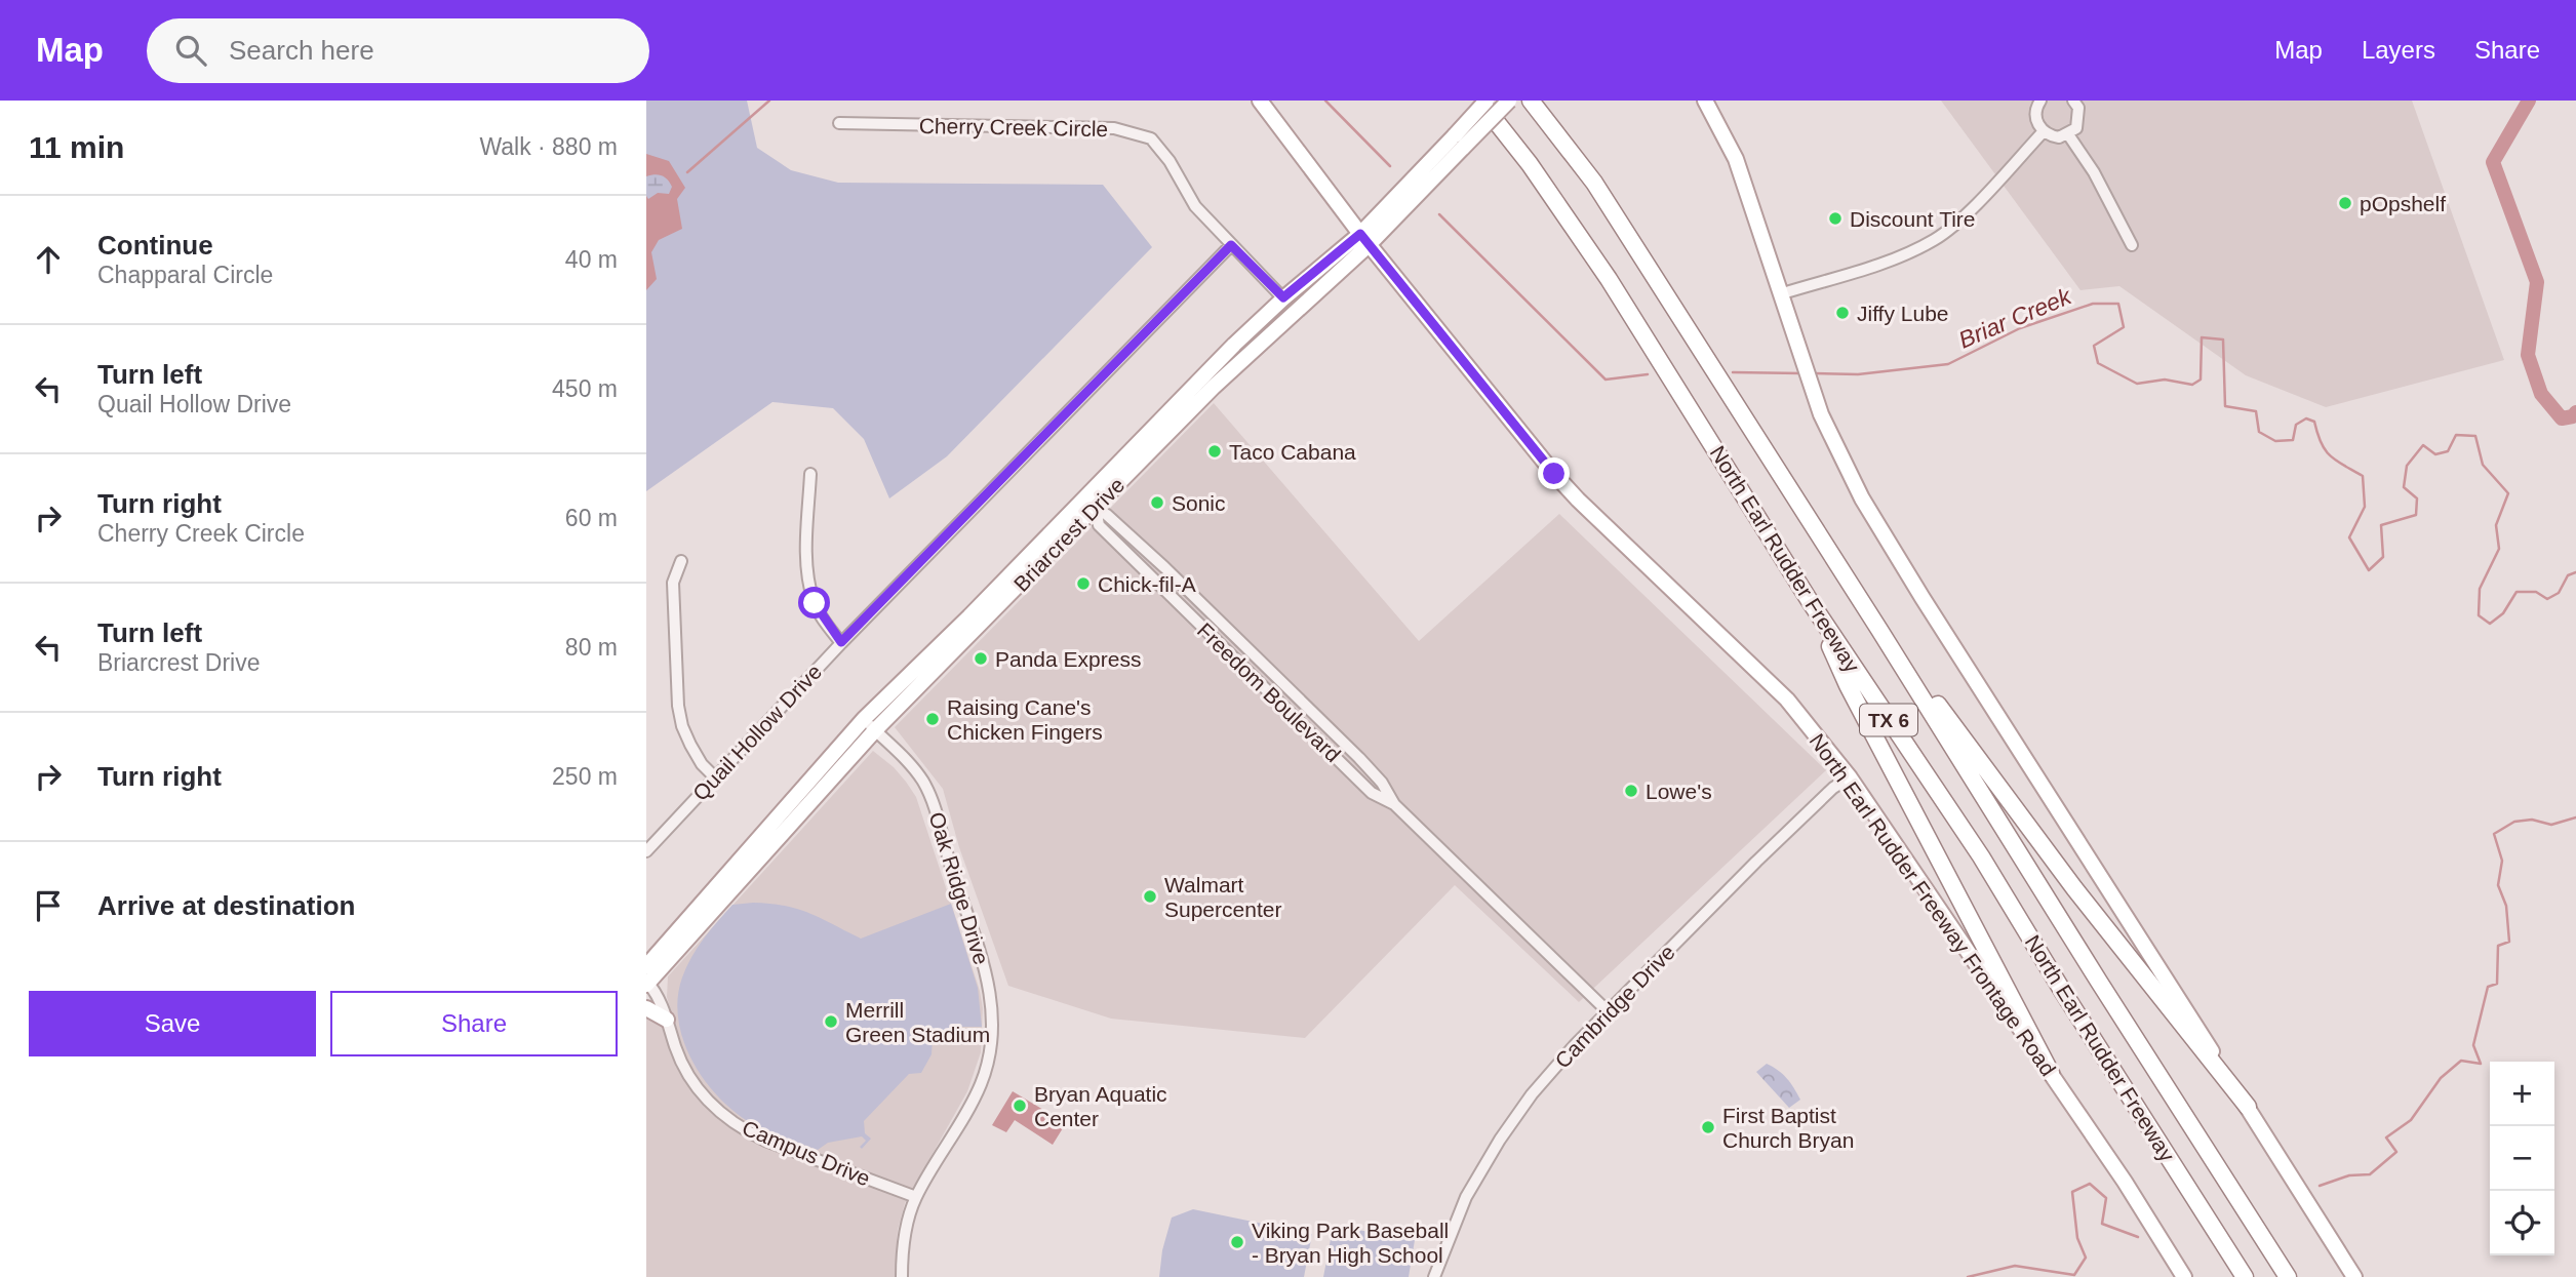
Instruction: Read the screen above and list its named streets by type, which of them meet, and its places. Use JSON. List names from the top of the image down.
{
  "streets": {
    "highway": ["North Earl Rudder Freeway", "TX 6"],
    "main road": ["Briarcrest Drive", "North Earl Rudder Freeway Frontage Road"],
    "street": [
      "Cherry Creek Circle",
      "Freedom Boulevard",
      "Quail Hollow Drive",
      "Oak Ridge Drive",
      "Cambridge Drive",
      "Campus Drive"
    ]
  },
  "crossings": [
    ["Cherry Creek Circle", "Briarcrest Drive"],
    ["Cherry Creek Circle", "Quail Hollow Drive"],
    ["Briarcrest Drive", "Freedom Boulevard"],
    ["Briarcrest Drive", "Oak Ridge Drive"],
    ["Briarcrest Drive", "North Earl Rudder Freeway Frontage Road"],
    ["Briarcrest Drive", "Campus Drive"],
    ["Freedom Boulevard", "Cambridge Drive"],
    ["Oak Ridge Drive", "Campus Drive"],
    ["North Earl Rudder Freeway Frontage Road", "Cambridge Drive"]
  ],
  "water": ["Briar Creek"],
  "places": [
    "pOpshelf",
    "Discount Tire",
    "Jiffy Lube",
    "Taco Cabana",
    "Sonic",
    "Chick-fil-A",
    "Panda Express",
    "Raising Cane's Chicken Fingers",
    "Lowe's",
    "Walmart Supercenter",
    "Merrill Green Stadium",
    "Bryan Aquatic Center",
    "First Baptist Church Bryan",
    "Viking Park Baseball - Bryan High School"
  ],
  "page": {
    "header": "Map",
    "search": "Search here",
    "nav": ["Map", "Layers", "Share"],
    "heading": ["11 min", "Walk · 880 m"],
    "list": [
      ["Continue", "Chapparal Circle", "40 m"],
      ["Turn left", "Quail Hollow Drive", "450 m"],
      ["Turn right", "Cherry Creek Circle", "60 m"],
      ["Turn left", "Briarcrest Drive", "80 m"],
      ["Turn right", "250 m"],
      "Arrive at destination"
    ],
    "buttons": ["Save", "Share"],
    "map_buttons": ["+", "−"]
  }
}
